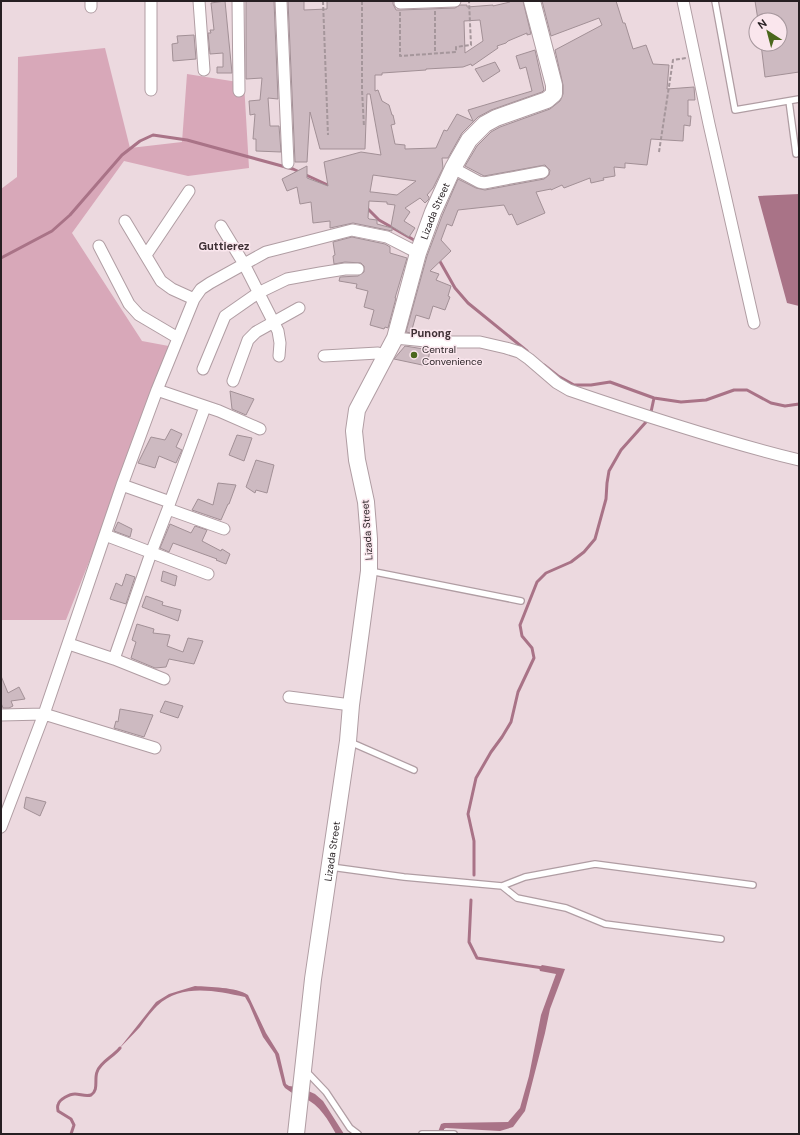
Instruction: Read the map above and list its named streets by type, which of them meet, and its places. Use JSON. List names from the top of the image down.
{
  "streets": {
    "street": ["Lizada Street"]
  },
  "districts": ["Guttierez", "Punong"],
  "places": ["Central Convenience"],
  "north": "top left"
}
